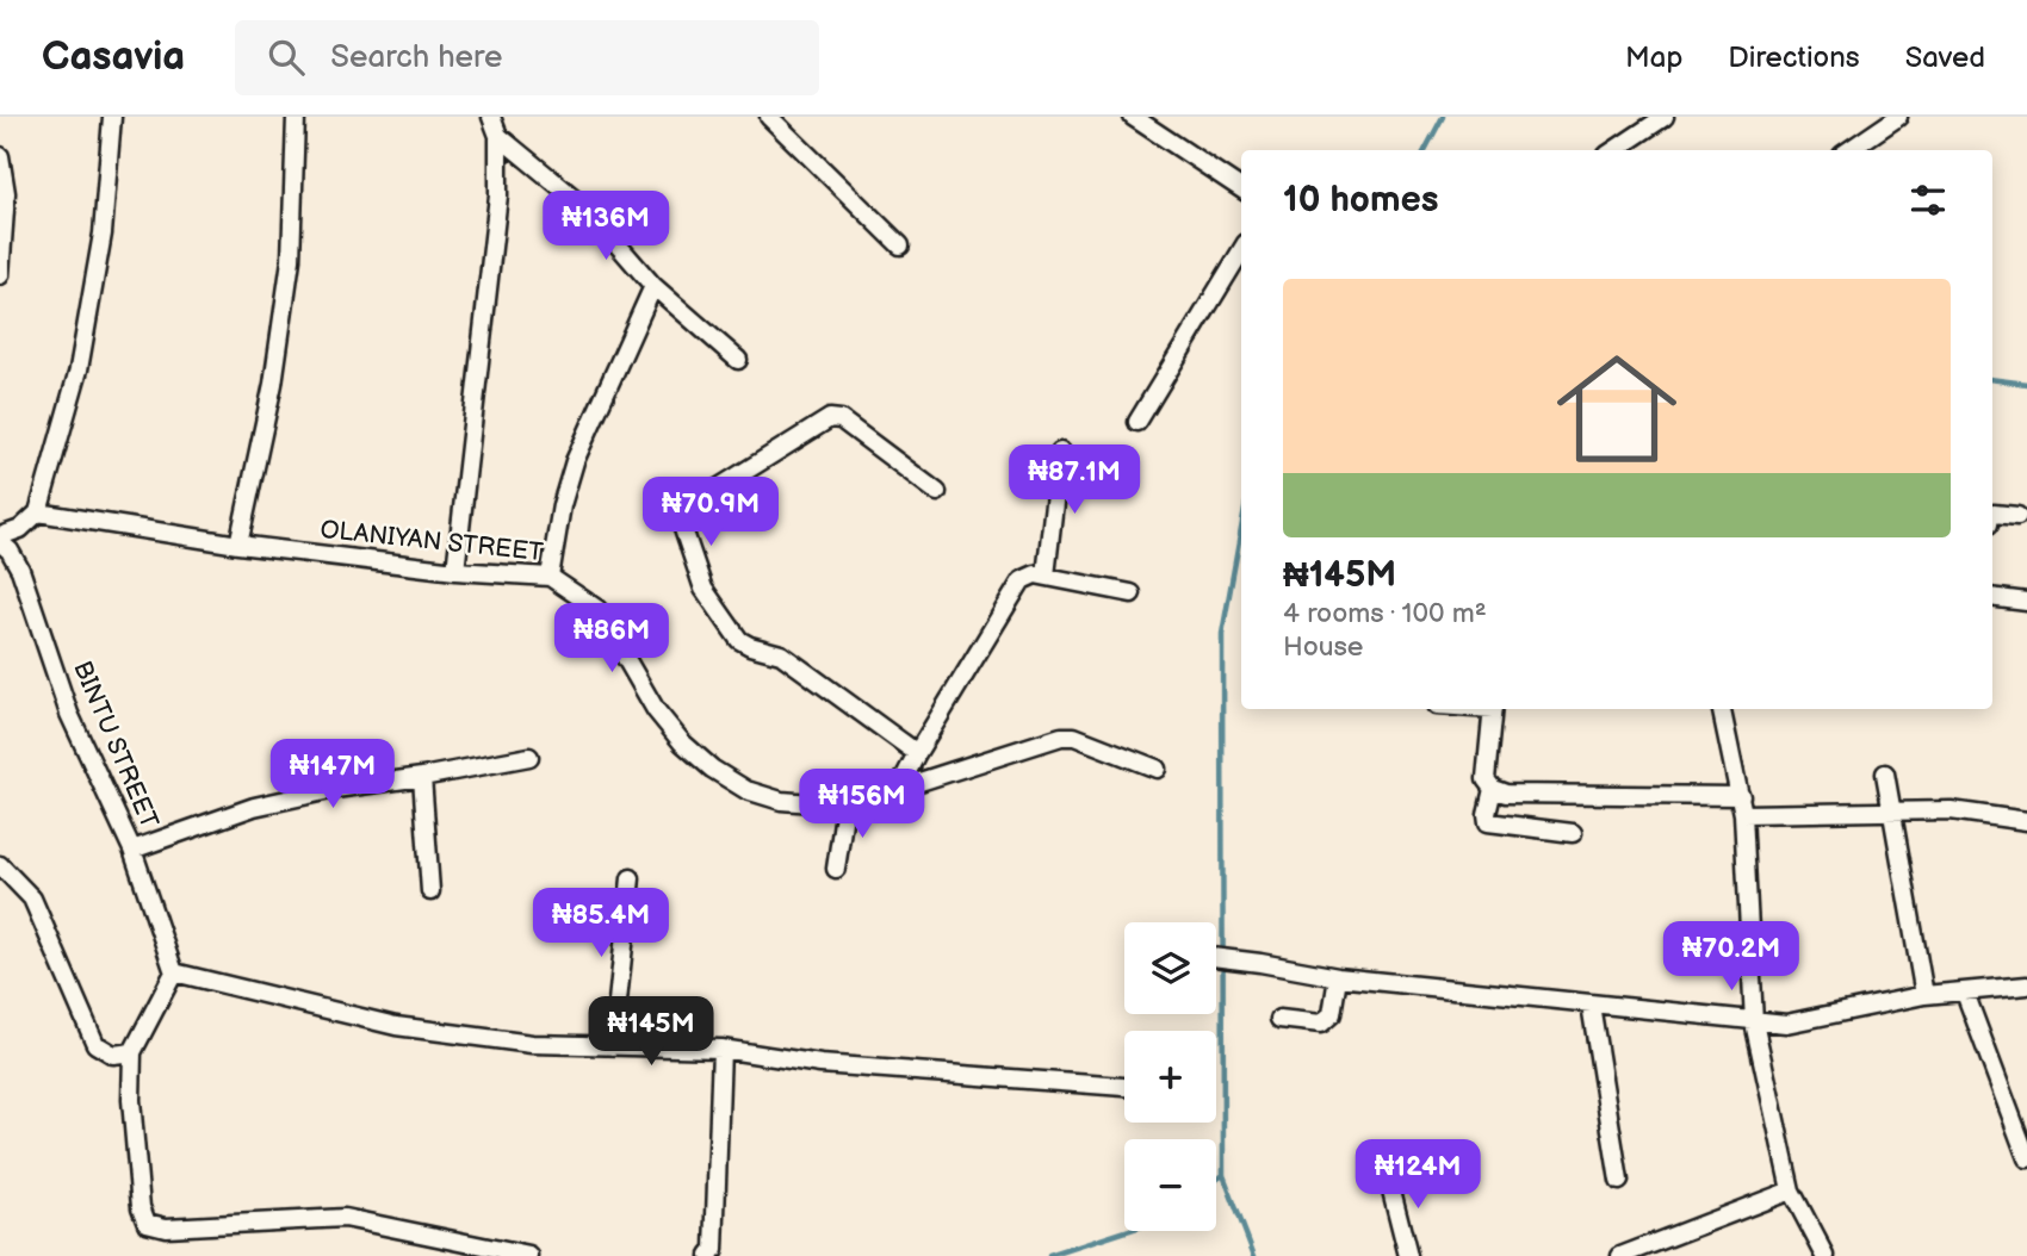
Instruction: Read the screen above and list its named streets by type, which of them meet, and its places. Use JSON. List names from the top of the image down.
{
  "streets": {
    "street": ["OLANIYAN STREET", "BINTU STREET"]
  },
  "page": {
    "header": "Casavia",
    "search": "Search here",
    "nav": ["Map", "Directions", "Saved"],
    "heading": "10 homes",
    "price": [
      "₦136M",
      "₦87.1M",
      "₦70.9M",
      "₦86M",
      "₦147M",
      "₦156M",
      "₦85.4M",
      "₦70.2M",
      "₦145M",
      "₦124M"
    ],
    "list": [
      {
        "name": "₦145M",
        "note": "4 rooms · 100 m² · House"
      }
    ],
    "map_buttons": ["+", "−"]
  }
}
